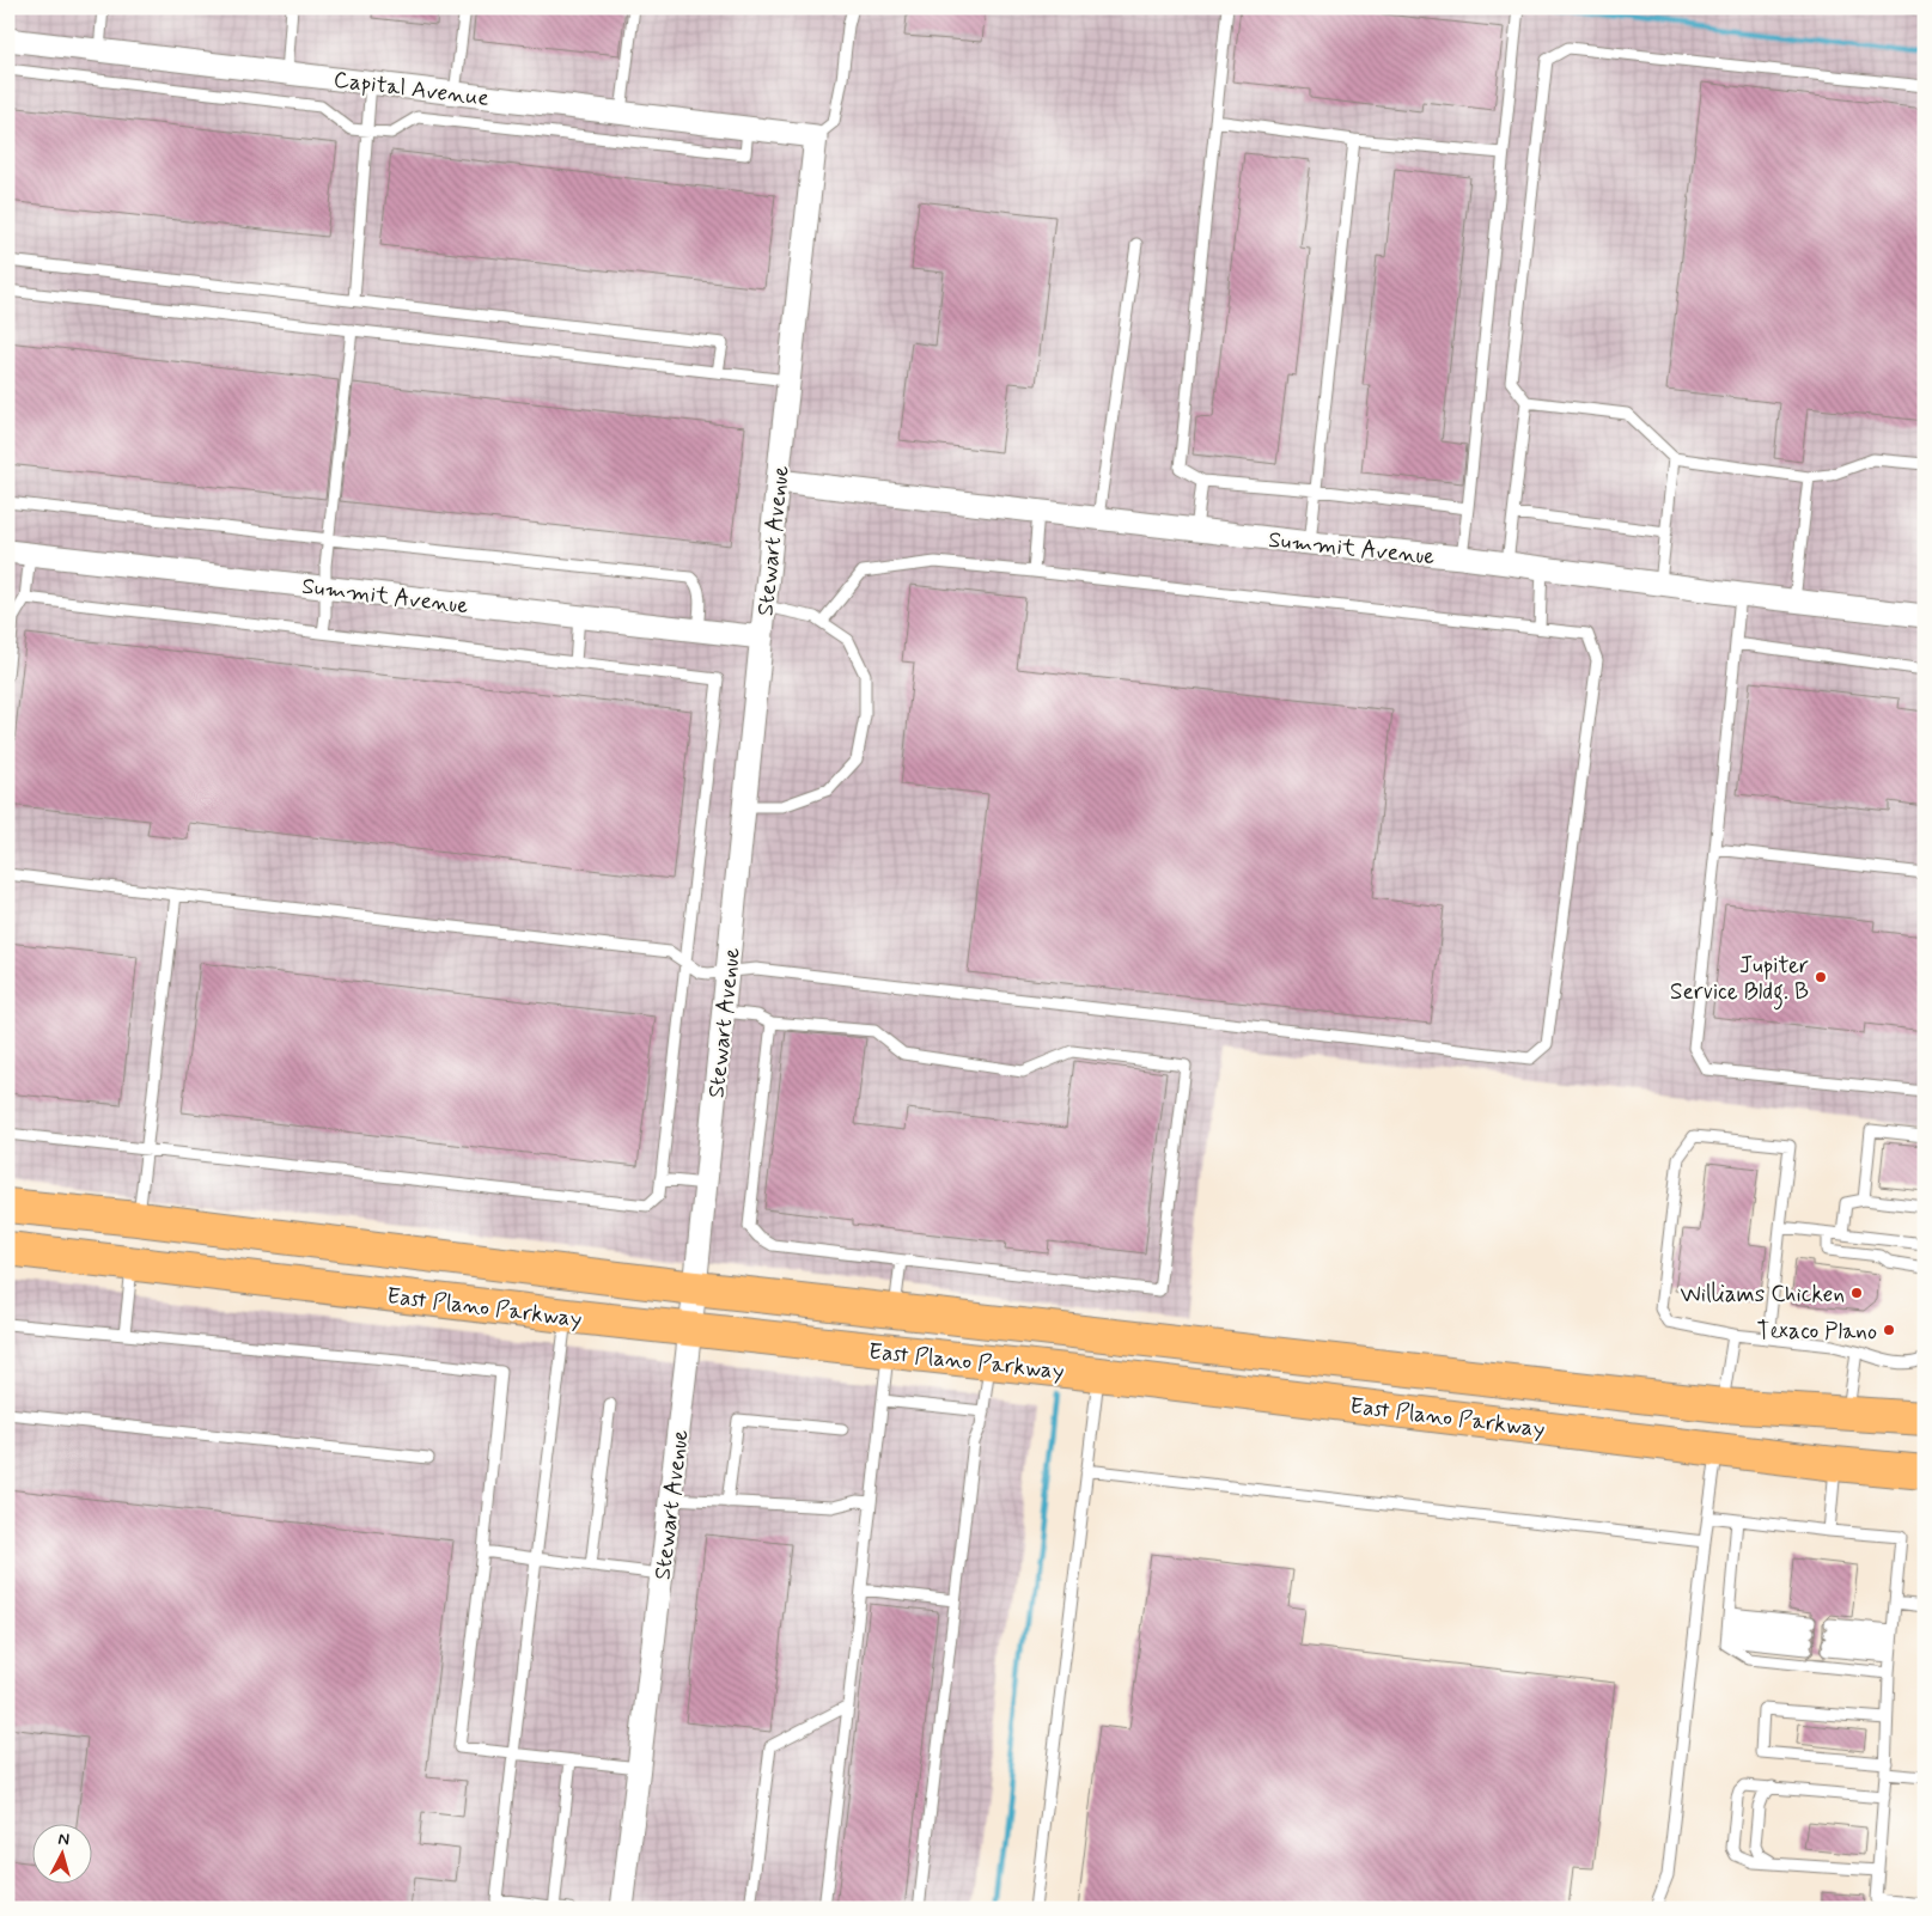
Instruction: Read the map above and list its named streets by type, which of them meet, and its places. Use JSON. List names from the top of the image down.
{
  "streets": {
    "main road": ["East Plano Parkway"],
    "street": ["Capital Avenue", "Stewart Avenue", "Summit Avenue"]
  },
  "crossings": [
    ["Capital Avenue", "Stewart Avenue"],
    ["Stewart Avenue", "Summit Avenue"],
    ["Stewart Avenue", "East Plano Parkway"]
  ],
  "places": ["Jupiter Service Bldg. B", "Williams Chicken", "Texaco Plano"],
  "north": "top"
}
